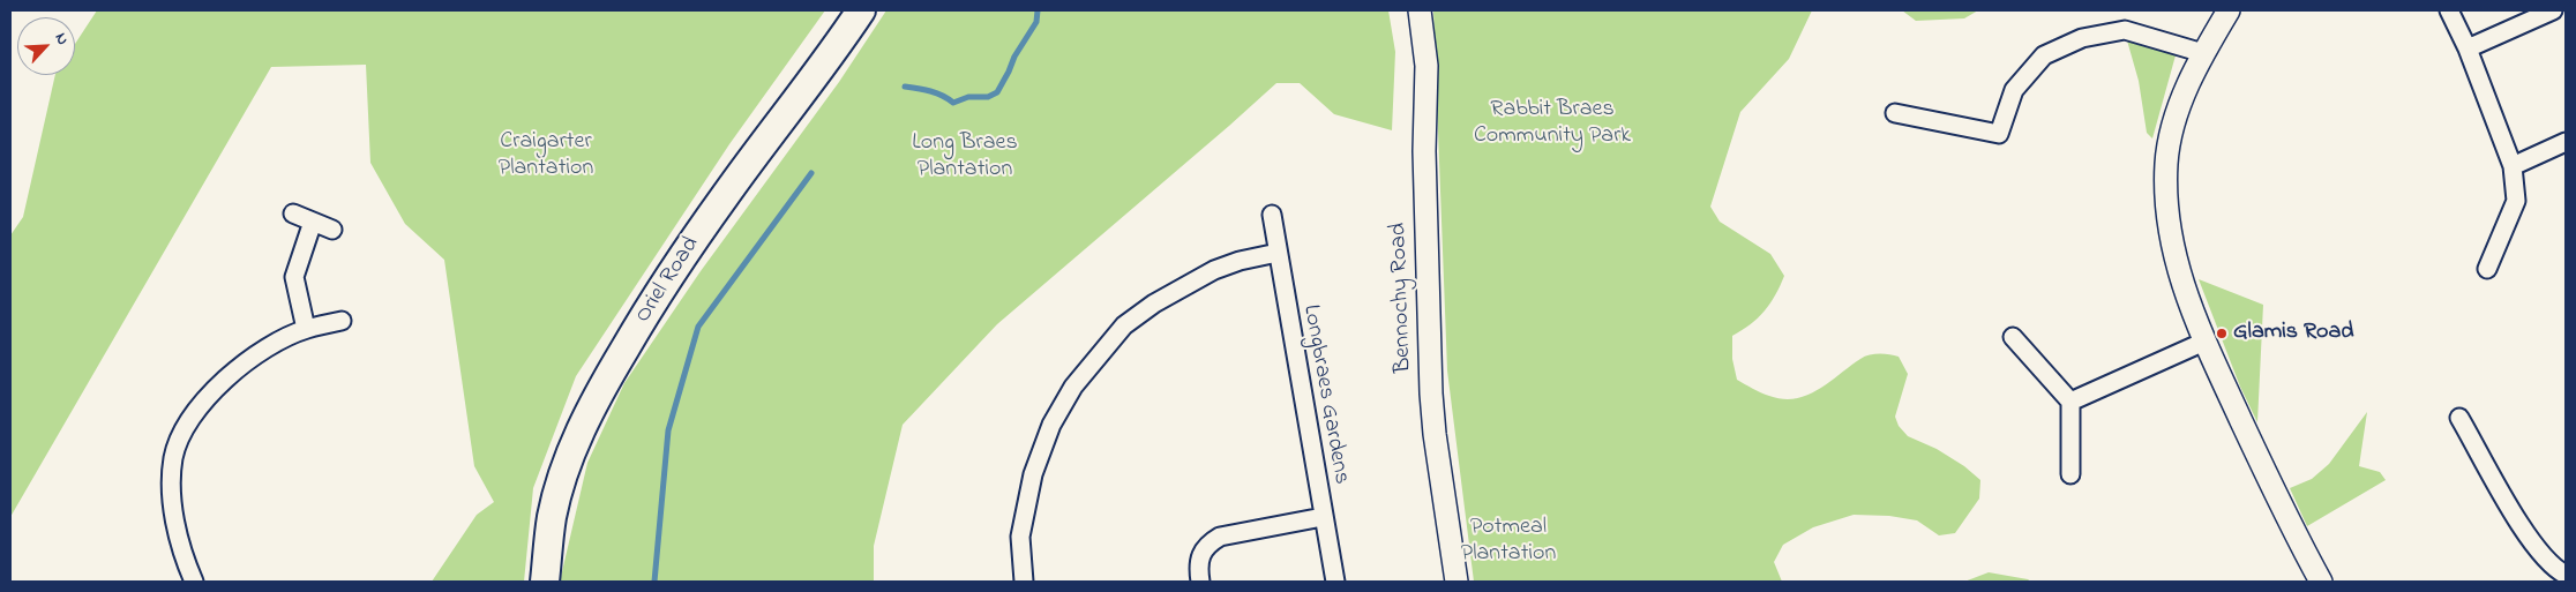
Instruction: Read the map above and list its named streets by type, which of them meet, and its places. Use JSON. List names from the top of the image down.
{
  "streets": {
    "main road": ["Oriel Road"],
    "street": ["Bennochy Road", "Longbraes Gardens"]
  },
  "parks": [
    "Rabbit Braes Community Park",
    "Craigarter Plantation",
    "Long Braes Plantation",
    "Potmeal Plantation"
  ],
  "places": ["Glamis Road"],
  "north": "top right"
}
